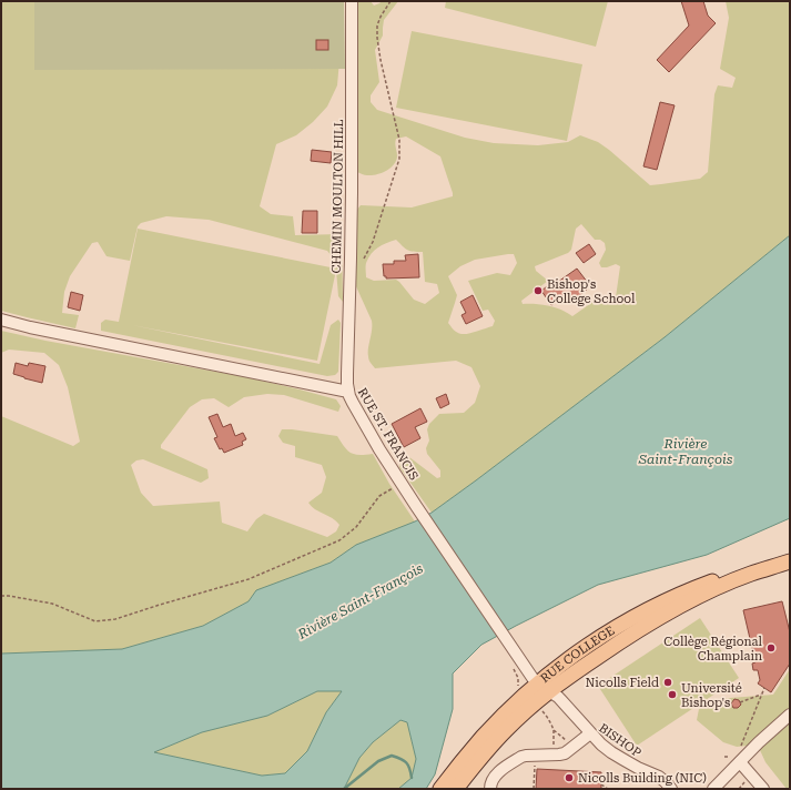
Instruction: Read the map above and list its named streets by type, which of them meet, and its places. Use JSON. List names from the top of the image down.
{
  "streets": {
    "main road": ["RUE COLLEGE"],
    "street": ["CHEMIN MOULTON HILL", "RUE ST. FRANCIS", "BISHOP"]
  },
  "crossings": [
    ["CHEMIN MOULTON HILL", "RUE ST. FRANCIS"],
    ["RUE ST. FRANCIS", "RUE COLLEGE"],
    ["RUE ST. FRANCIS", "BISHOP"]
  ],
  "water": ["Rivière Saint-François"],
  "places": [
    "Bishop's College School",
    "Collège Régional Champlain",
    "Nicolls Field",
    "Université Bishop's",
    "Nicolls Building (NIC)"
  ]
}
